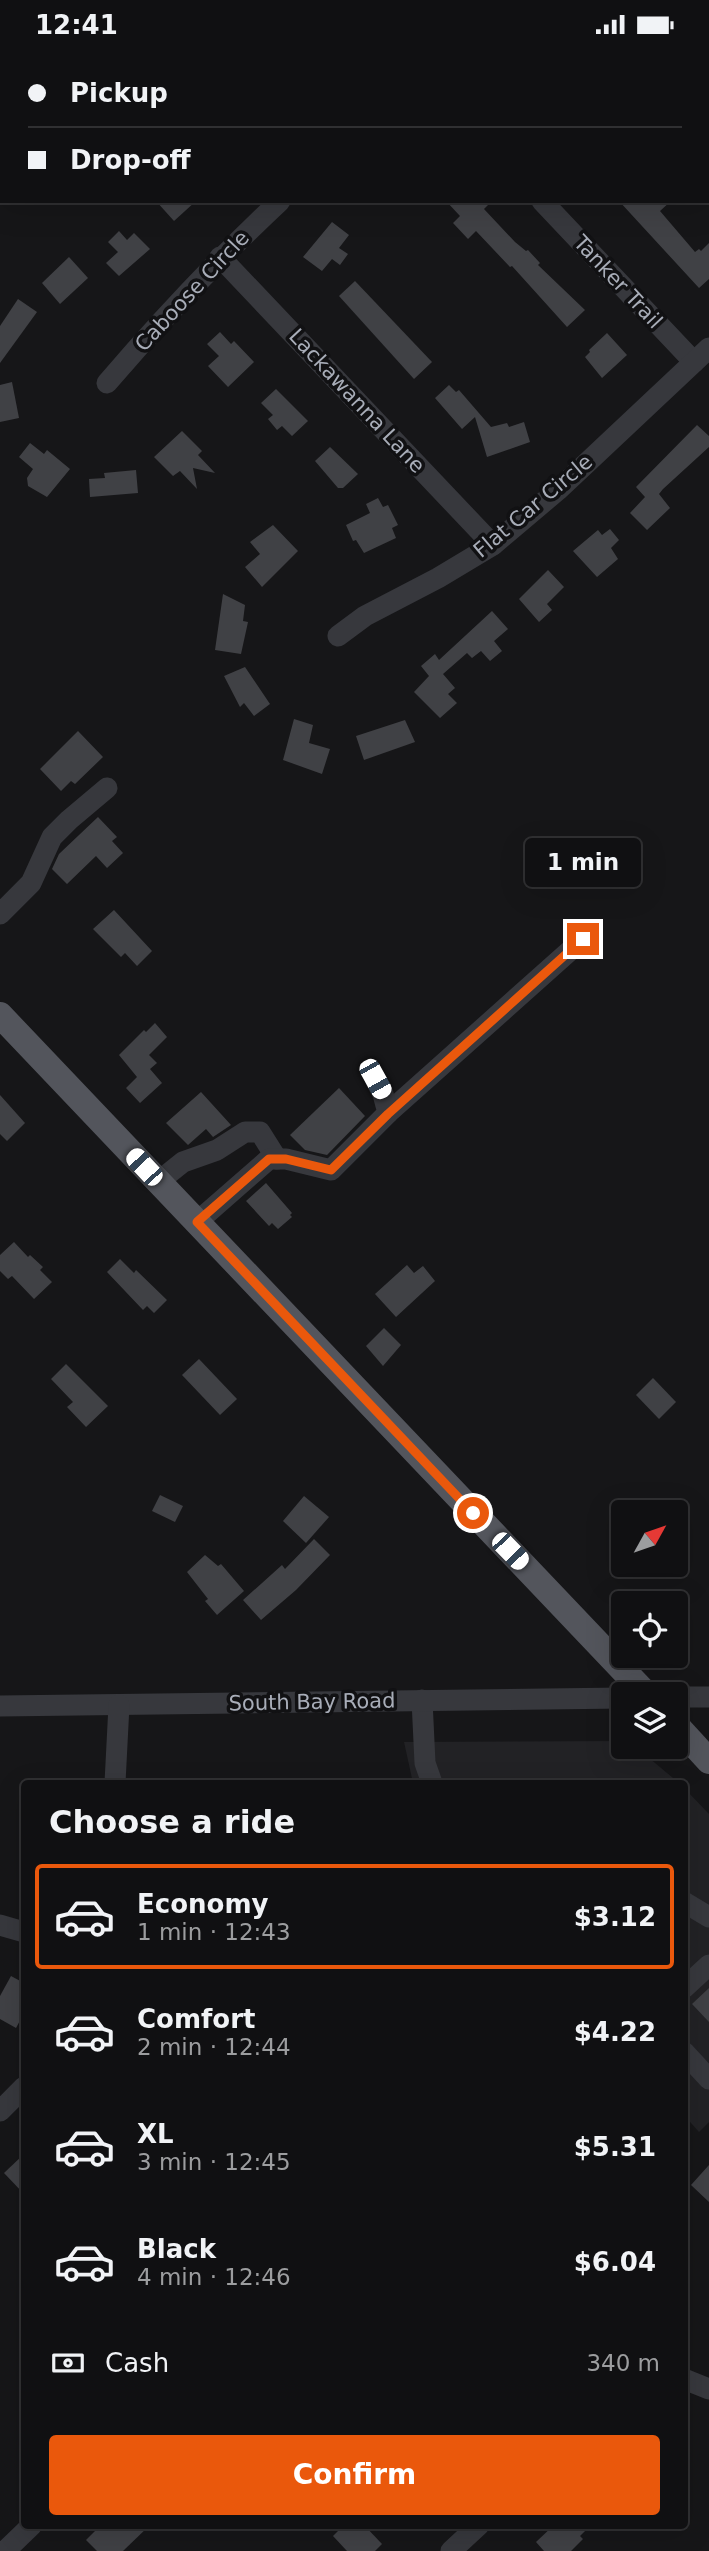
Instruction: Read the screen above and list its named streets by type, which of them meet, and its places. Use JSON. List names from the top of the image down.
{
  "streets": {
    "street": [
      "Tanker Trail",
      "Caboose Circle",
      "Lackawanna Lane",
      "Flat Car Circle",
      "South Bay Road"
    ]
  },
  "crossings": [
    ["Tanker Trail", "Flat Car Circle"],
    ["Caboose Circle", "Lackawanna Lane"],
    ["Lackawanna Lane", "Flat Car Circle"]
  ],
  "north": "top right",
  "page": {
    "status": "12:41",
    "banner": ["Pickup", "Drop-off"],
    "bubble": "1 min",
    "heading": "Choose a ride",
    "list": [
      {
        "name": "Economy",
        "note": "1 min · 12:43",
        "value": "$3.12"
      },
      {
        "name": "Comfort",
        "note": "2 min · 12:44",
        "value": "$4.22"
      },
      {
        "name": "XL",
        "note": "3 min · 12:45",
        "value": "$5.31"
      },
      {
        "name": "Black",
        "note": "4 min · 12:46",
        "value": "$6.04"
      }
    ],
    "pay": ["Cash", "340 m"],
    "buttons": "Confirm"
  }
}
